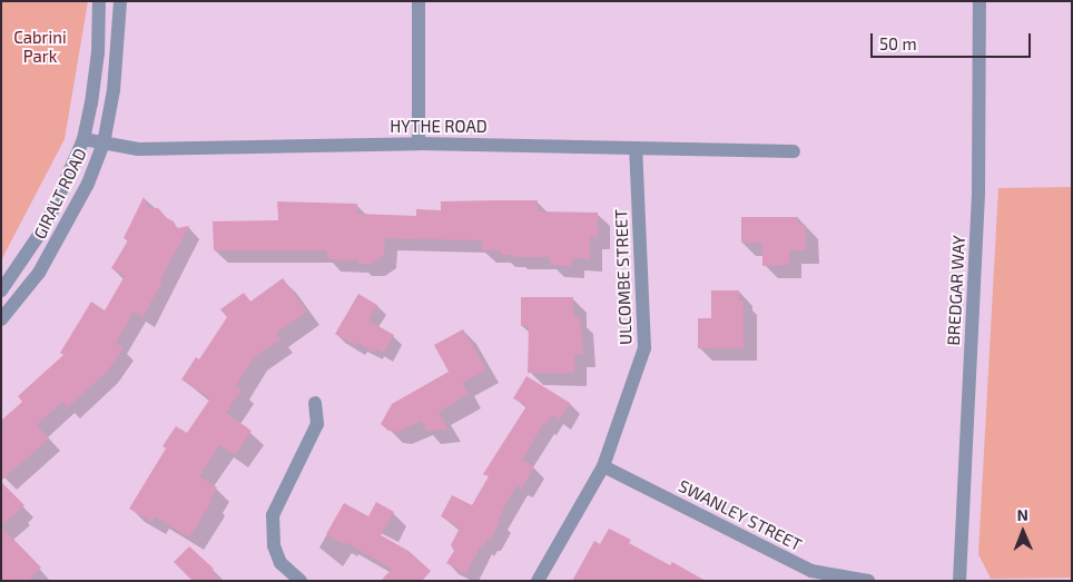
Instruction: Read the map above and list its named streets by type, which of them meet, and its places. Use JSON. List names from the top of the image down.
{
  "streets": {
    "street": [
      "HYTHE ROAD",
      "GIRALT ROAD",
      "ULCOMBE STREET",
      "BREDGAR WAY",
      "SWANLEY STREET"
    ]
  },
  "crossings": [
    ["HYTHE ROAD", "GIRALT ROAD"],
    ["HYTHE ROAD", "ULCOMBE STREET"],
    ["ULCOMBE STREET", "SWANLEY STREET"]
  ],
  "parks": ["Cabrini Park"],
  "scale_bar": "50 m",
  "north": "top"
}
